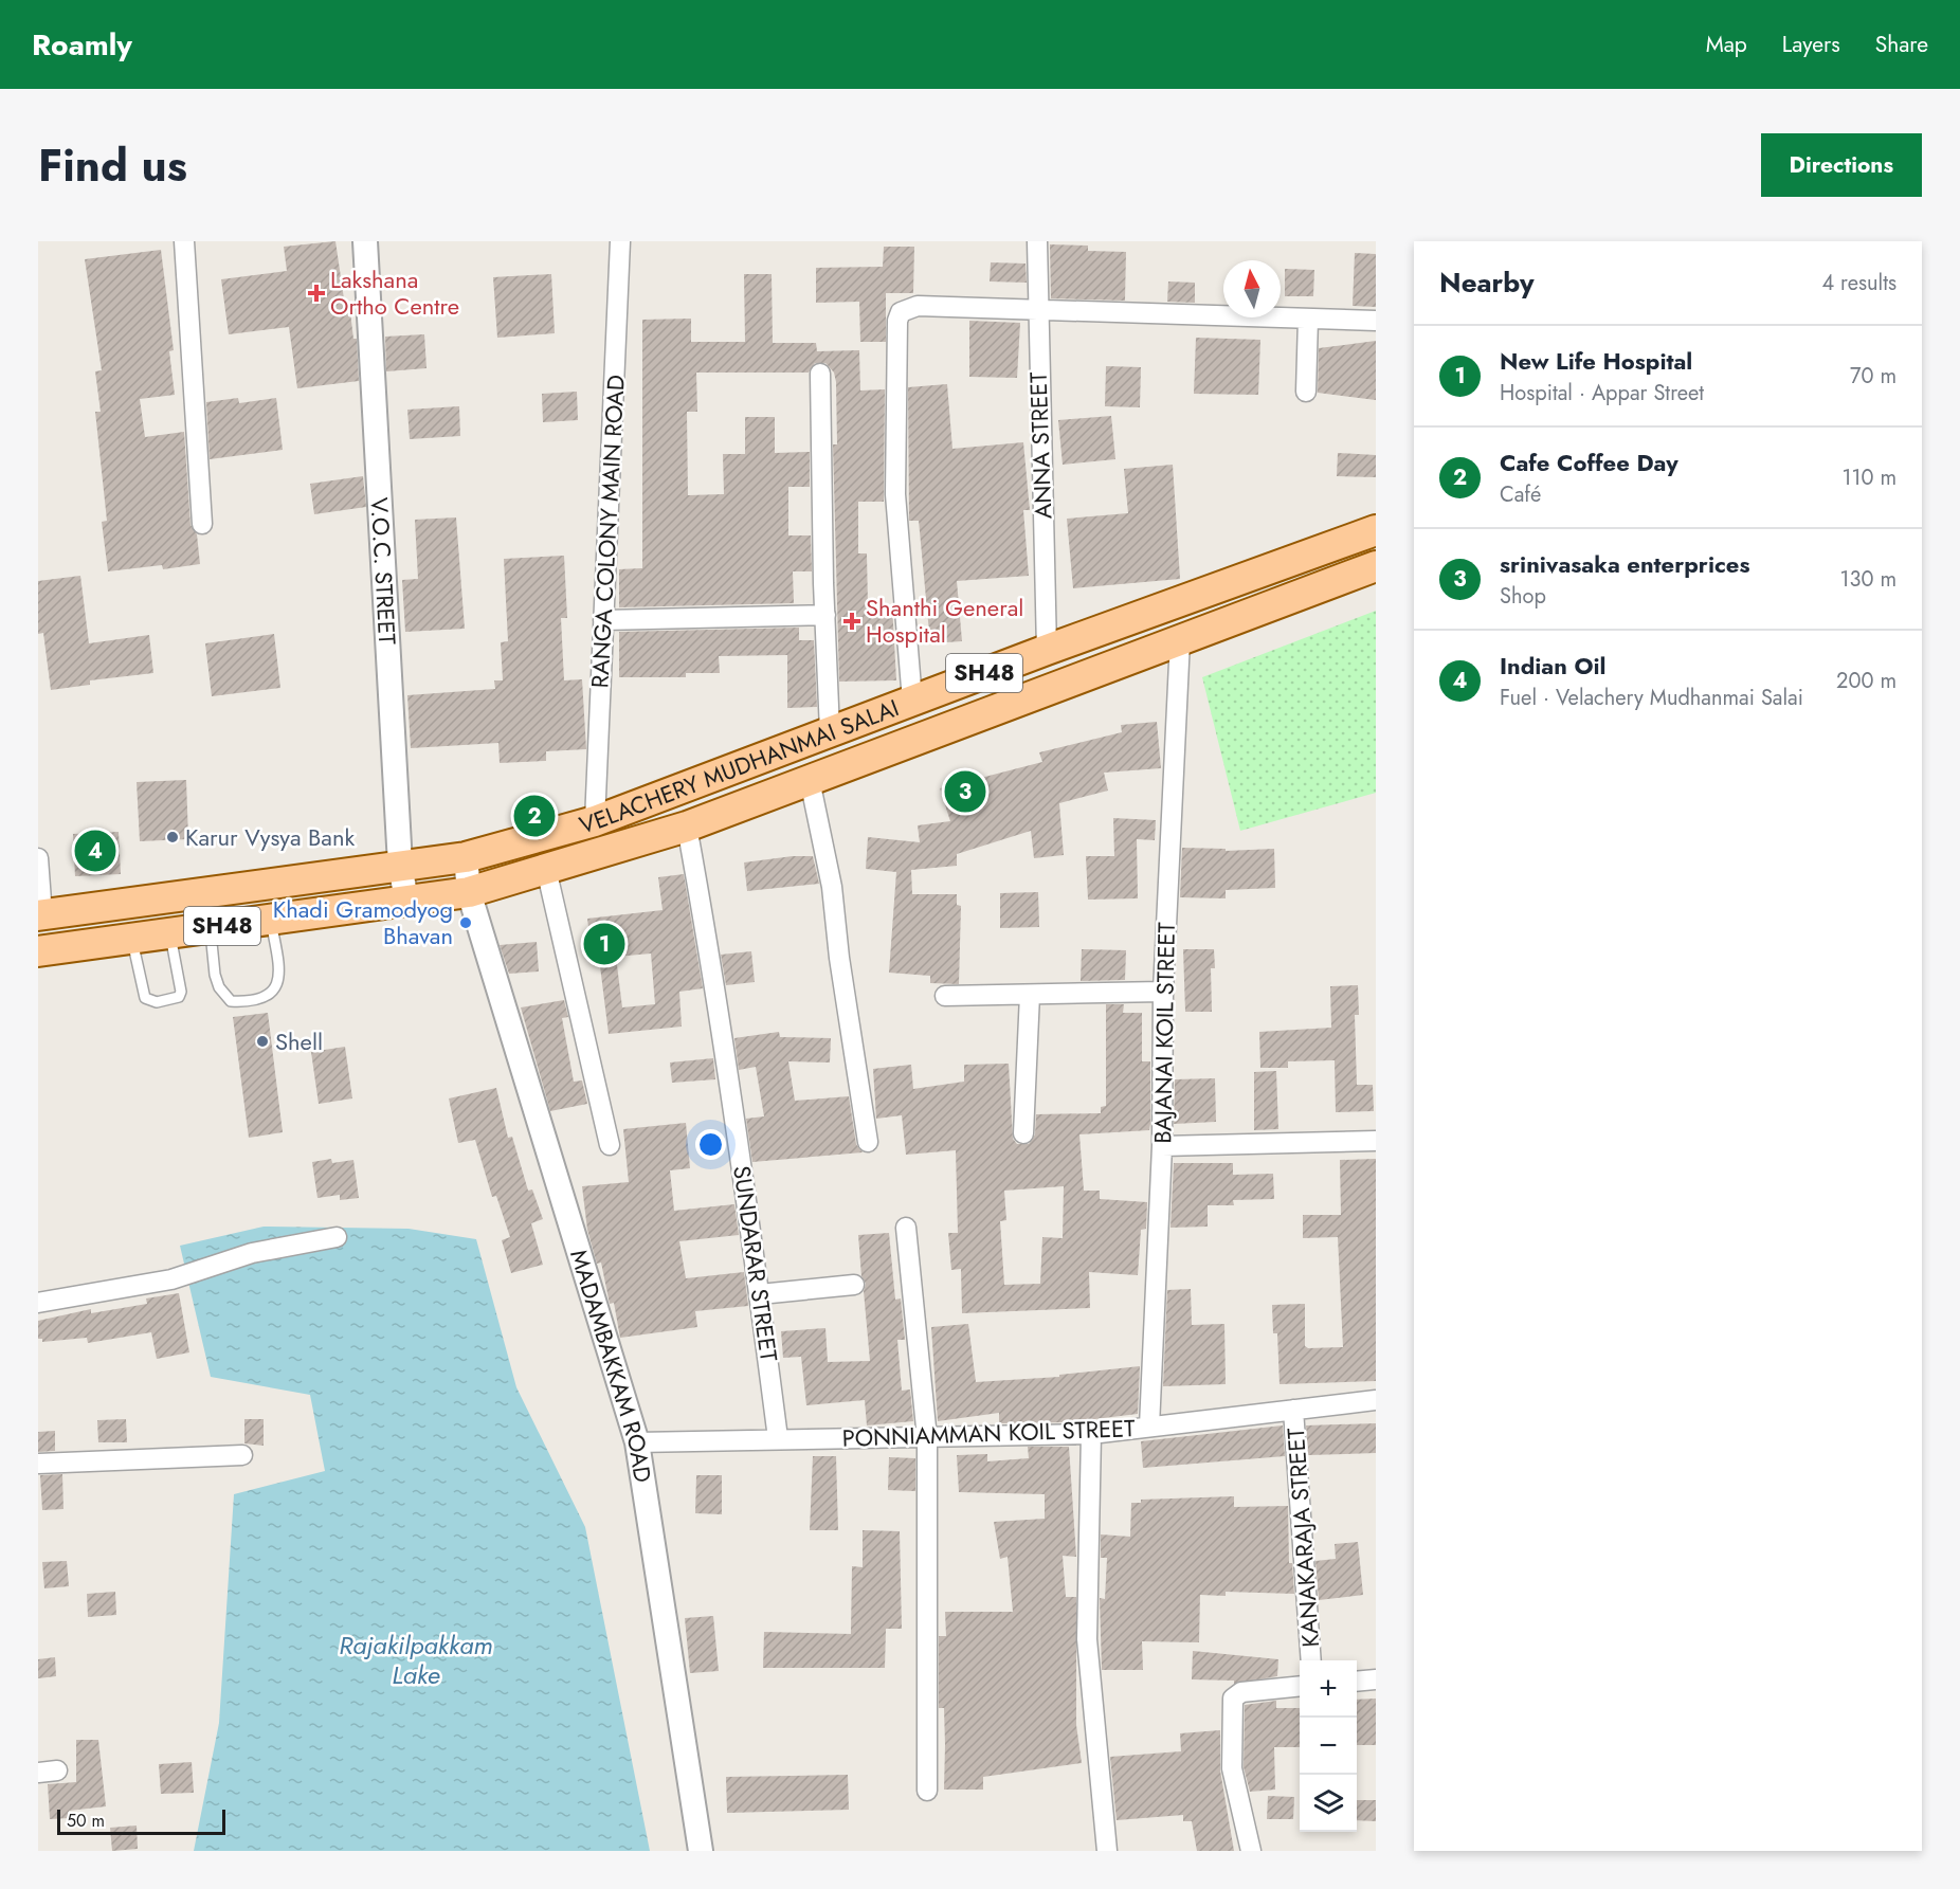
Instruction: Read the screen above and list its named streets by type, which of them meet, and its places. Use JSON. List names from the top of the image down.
{
  "streets": {
    "main road": ["SH48", "VELACHERY MUDHANMAI SALAI"],
    "street": [
      "ANNA STREET",
      "RANGA COLONY MAIN ROAD",
      "V.O.C. STREET",
      "BAJANAI KOIL STREET",
      "SUNDARAR STREET",
      "MADAMBAKKAM ROAD",
      "PONNIAMMAN KOIL STREET",
      "KANAKARAJA STREET"
    ]
  },
  "crossings": [
    ["ANNA STREET", "VELACHERY MUDHANMAI SALAI"],
    ["RANGA COLONY MAIN ROAD", "VELACHERY MUDHANMAI SALAI"],
    ["V.O.C. STREET", "VELACHERY MUDHANMAI SALAI"],
    ["VELACHERY MUDHANMAI SALAI", "BAJANAI KOIL STREET"],
    ["VELACHERY MUDHANMAI SALAI", "SUNDARAR STREET"],
    ["VELACHERY MUDHANMAI SALAI", "MADAMBAKKAM ROAD"],
    ["BAJANAI KOIL STREET", "PONNIAMMAN KOIL STREET"],
    ["SUNDARAR STREET", "PONNIAMMAN KOIL STREET"],
    ["MADAMBAKKAM ROAD", "PONNIAMMAN KOIL STREET"],
    ["PONNIAMMAN KOIL STREET", "KANAKARAJA STREET"]
  ],
  "water": ["Rajakilpakkam Lake"],
  "places": {
    "health": ["Lakshana Ortho Centre", "Shanthi General Hospital"],
    "other": ["Karur Vysya Bank", "Khadi Gramodyog Bhavan", "Shell"]
  },
  "scale_bar": "50 m",
  "north": "top",
  "page": {
    "header": "Roamly",
    "nav": ["Map", "Layers", "Share"],
    "title": "Find us",
    "buttons": "Directions",
    "heading": ["Nearby", "4 results"],
    "list": [
      {
        "mark": "1",
        "name": "New Life Hospital",
        "note": "Hospital · Appar Street",
        "value": "70 m"
      },
      {
        "mark": "2",
        "name": "Cafe Coffee Day",
        "note": "Café",
        "value": "110 m"
      },
      {
        "mark": "3",
        "name": "srinivasaka enterprices",
        "note": "Shop",
        "value": "130 m"
      },
      {
        "mark": "4",
        "name": "Indian Oil",
        "note": "Fuel · Velachery Mudhanmai Salai",
        "value": "200 m"
      }
    ],
    "pins": [
      "3",
      "2",
      "4",
      "1"
    ],
    "map_buttons": ["+", "−"],
    "scale": "50 m"
  }
}
